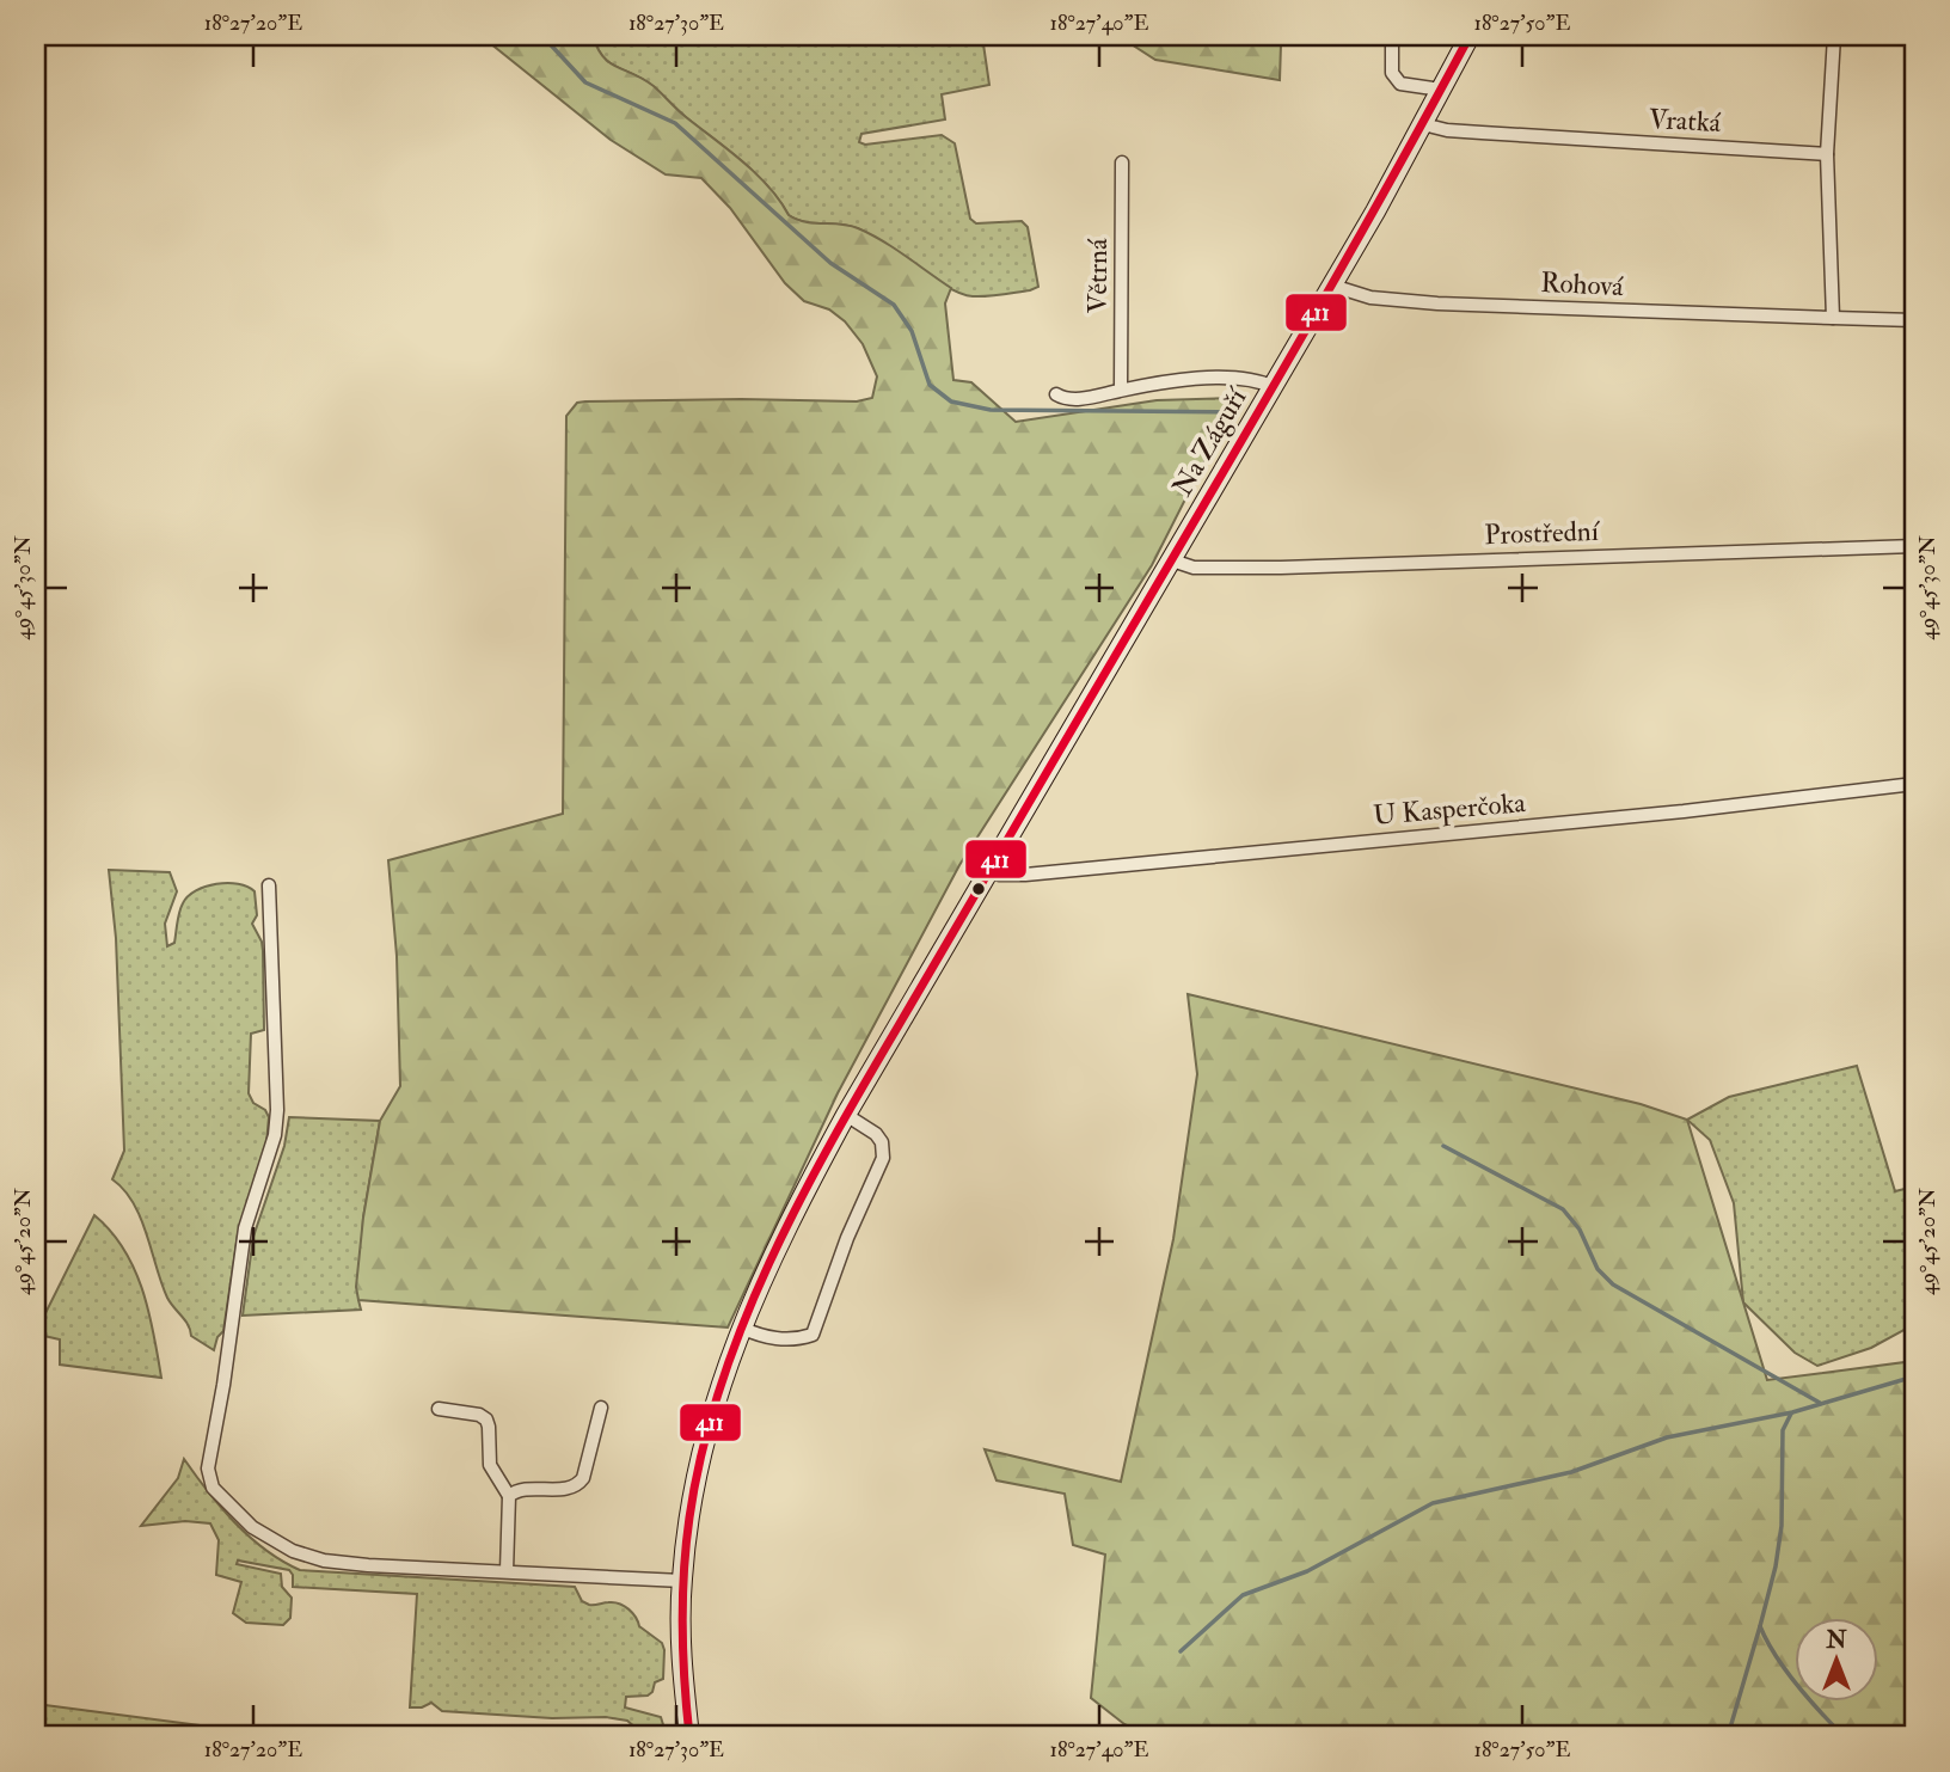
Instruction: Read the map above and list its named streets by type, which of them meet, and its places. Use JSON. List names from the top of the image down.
{
  "streets": {
    "street": [
      "Vratká",
      "Větrná",
      "Rohová",
      "Na Záguří",
      "Prostřední",
      "U Kasperčoka"
    ]
  },
  "crossings": [
    ["Vratká", "Na Záguří"],
    ["Rohová", "Na Záguří"],
    ["Na Záguří", "Prostřední"],
    ["Na Záguří", "U Kasperčoka"]
  ],
  "lines": ["transit line 411"],
  "north": "top",
  "coordinates": [
    "18°27'20\"E",
    "18°27'30\"E",
    "18°27'40\"E",
    "18°27'50\"E",
    "49°45'30\"N",
    "49°45'20\"N"
  ]
}
